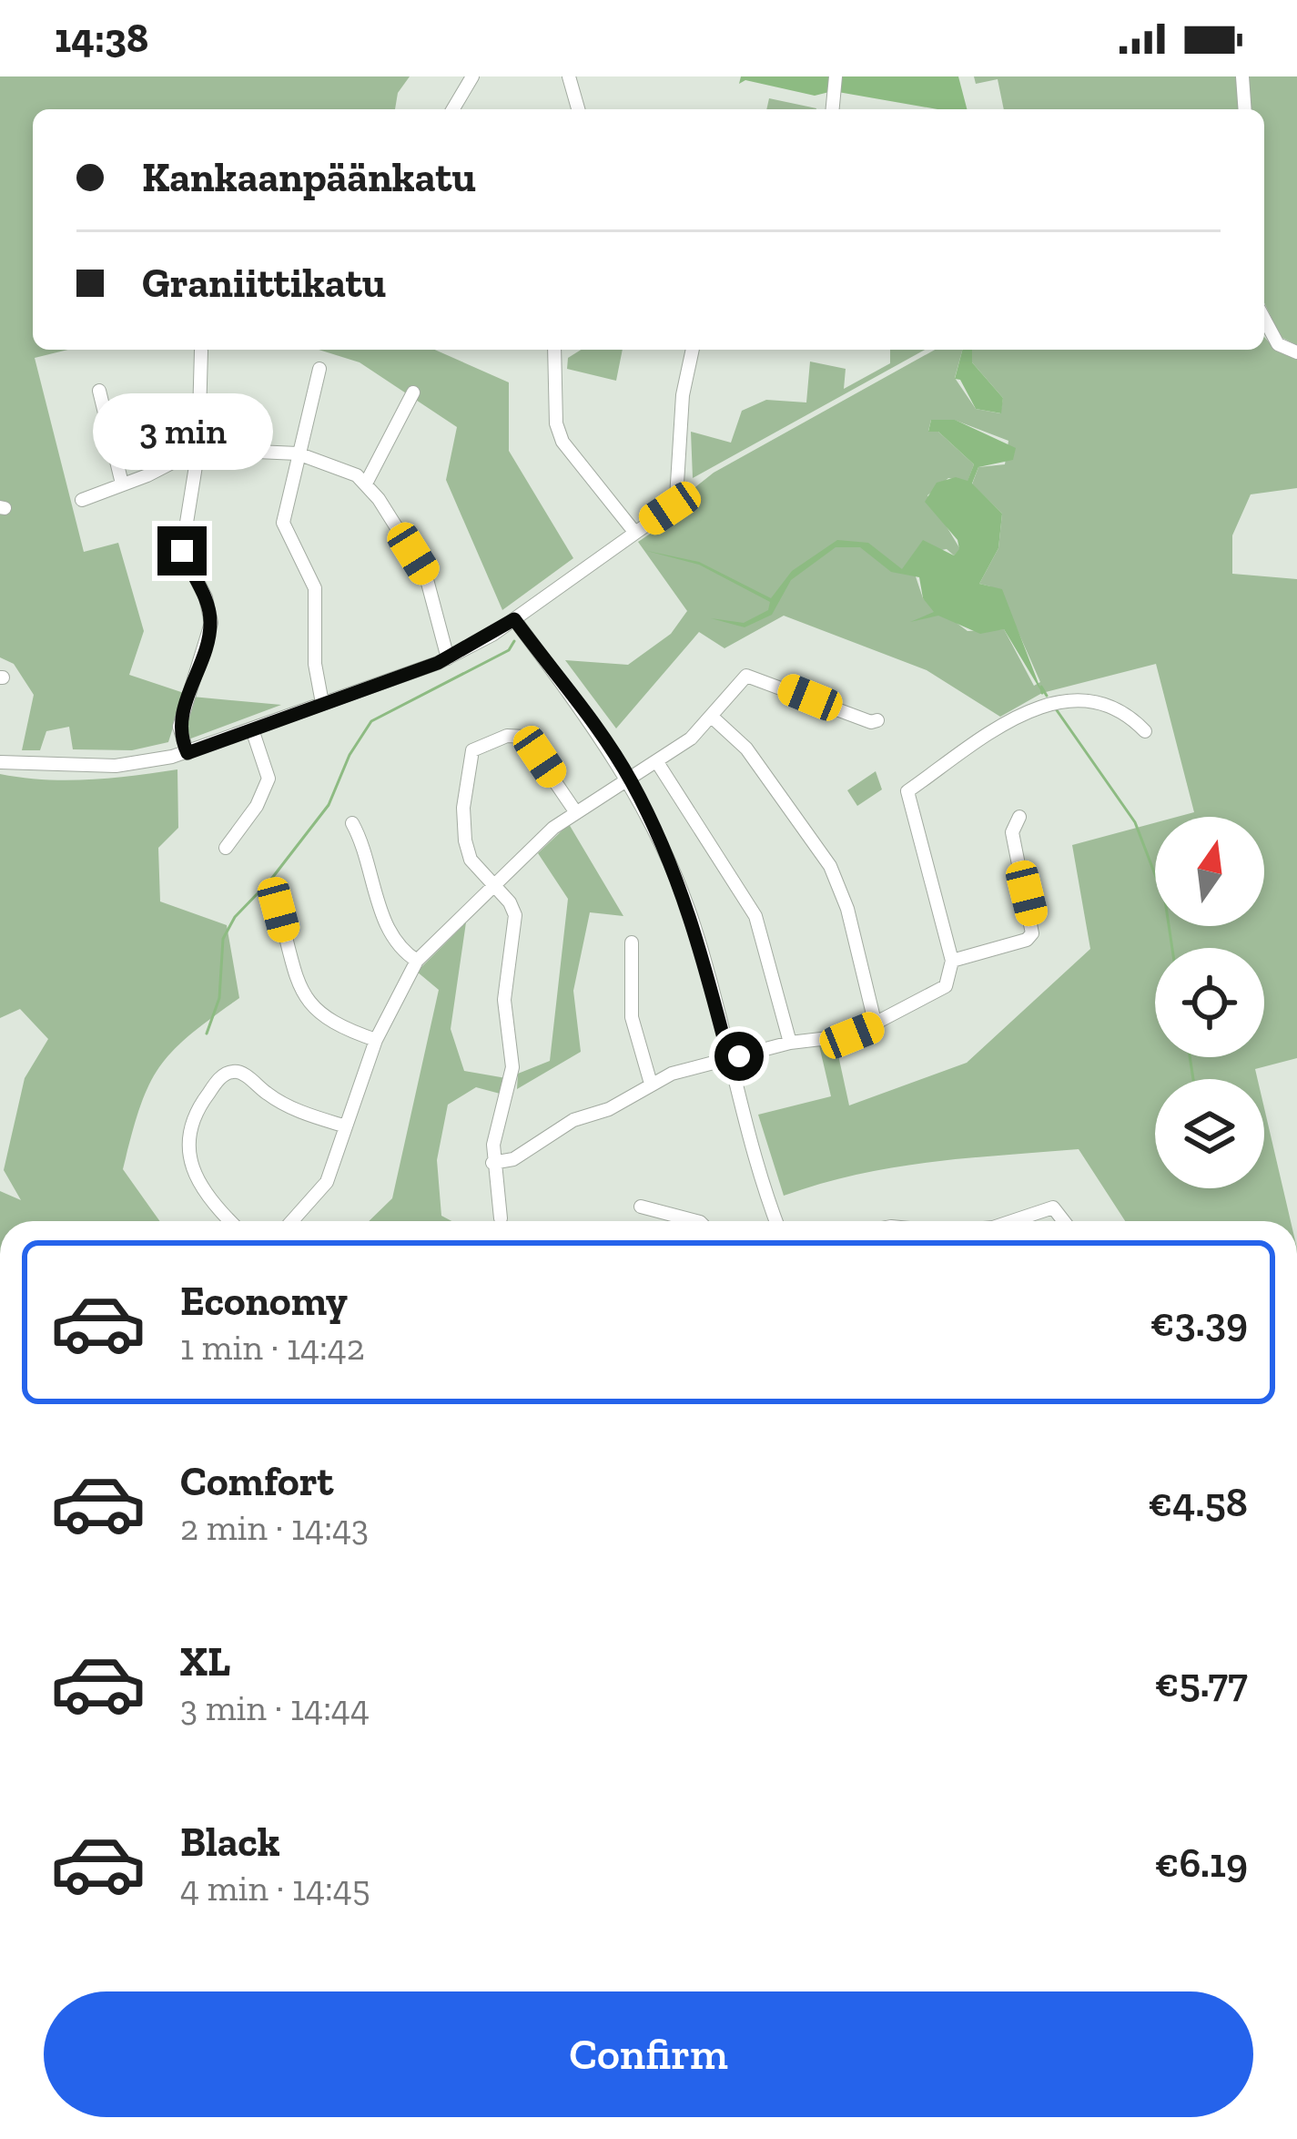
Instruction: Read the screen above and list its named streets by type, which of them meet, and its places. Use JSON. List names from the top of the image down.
{
  "north": "top",
  "page": {
    "status": "14:38",
    "banner": ["Kankaanpäänkatu", "Graniittikatu"],
    "bubble": "3 min",
    "list": [
      {
        "name": "Economy",
        "note": "1 min · 14:42",
        "value": "€3.39"
      },
      {
        "name": "Comfort",
        "note": "2 min · 14:43",
        "value": "€4.58"
      },
      {
        "name": "XL",
        "note": "3 min · 14:44",
        "value": "€5.77"
      },
      {
        "name": "Black",
        "note": "4 min · 14:45",
        "value": "€6.19"
      }
    ],
    "buttons": "Confirm"
  }
}
